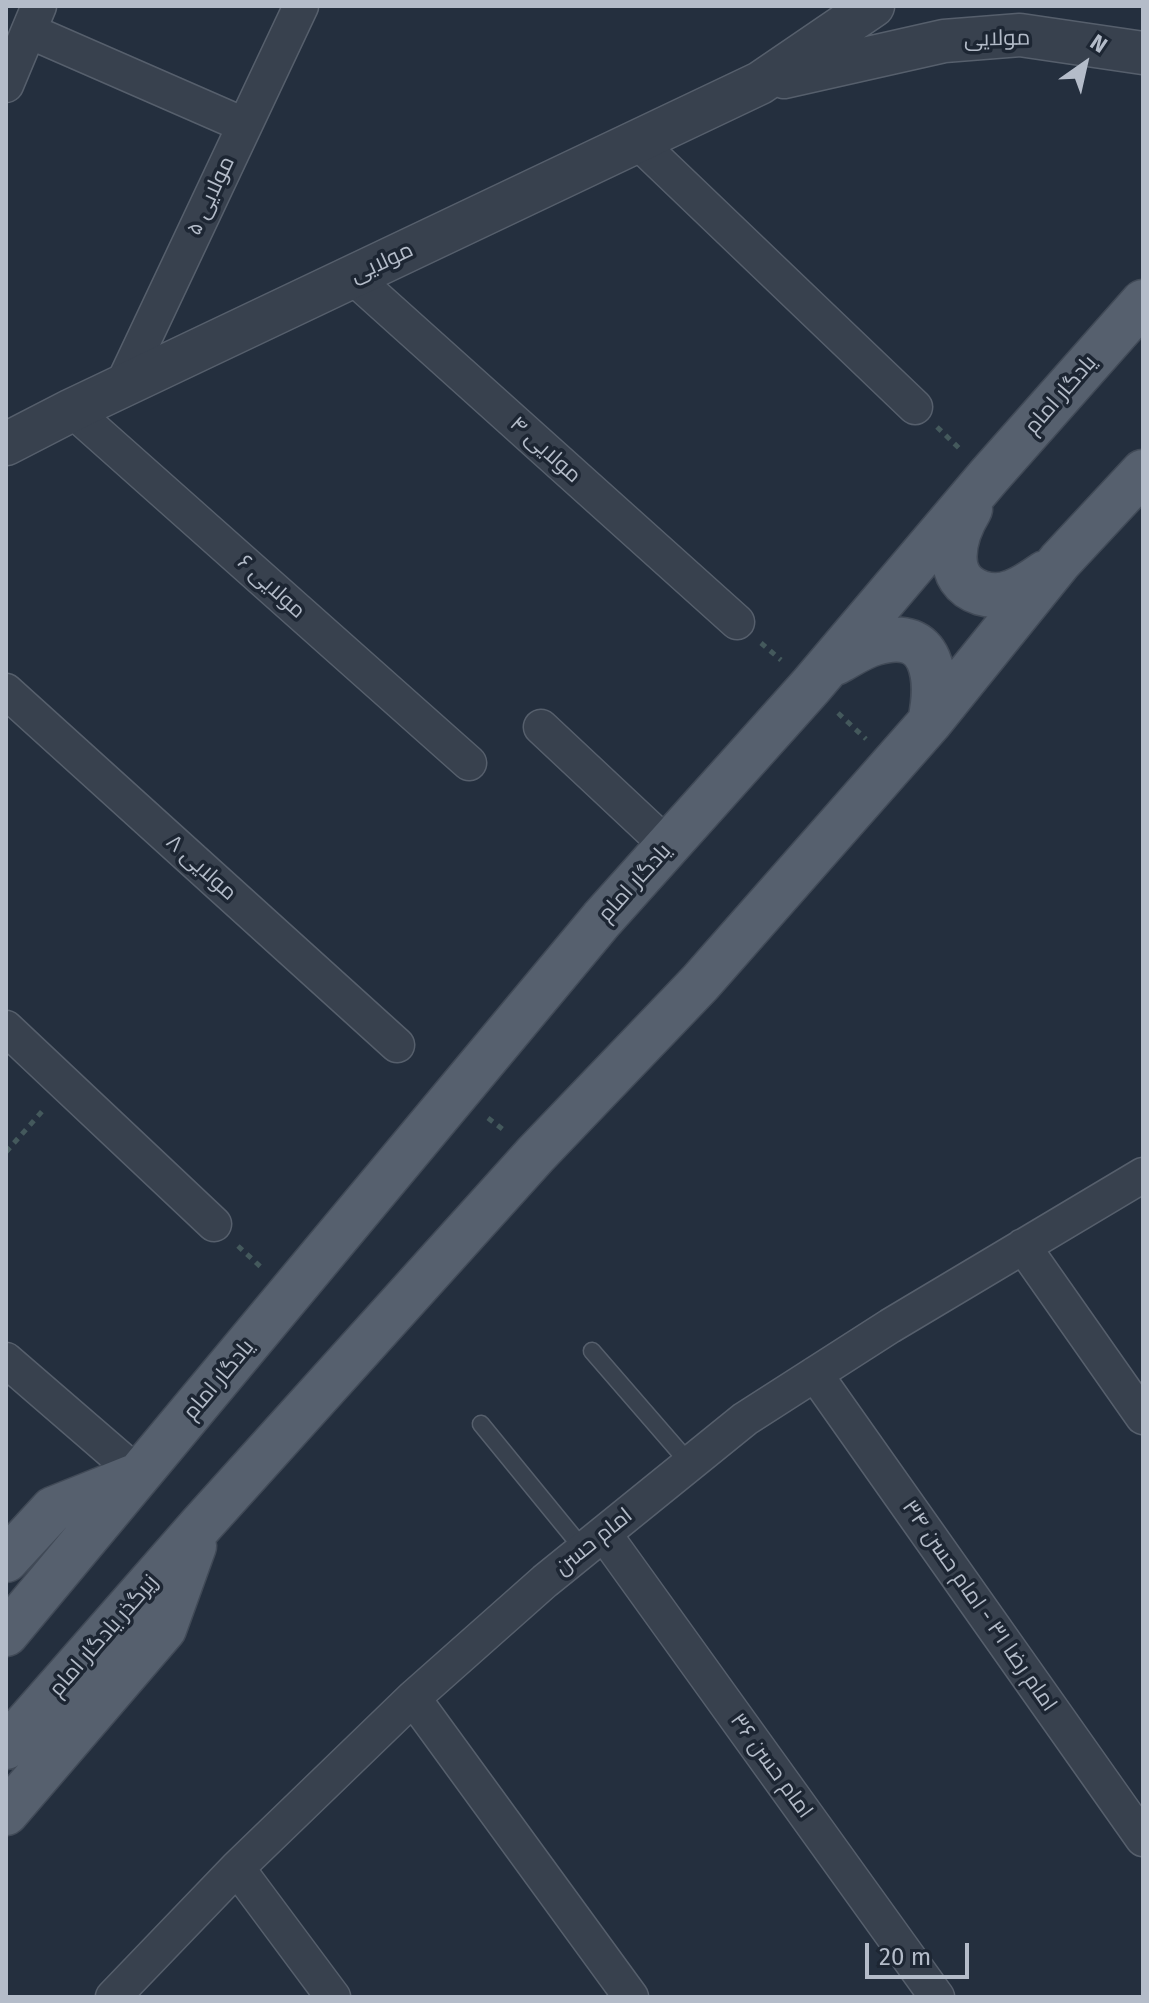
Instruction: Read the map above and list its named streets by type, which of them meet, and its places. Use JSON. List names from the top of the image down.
{
  "streets": {
    "main road": ["یادگار امام", "زیرگذر یادگار امام"],
    "street": [
      "مولایی",
      "مولایی ۵",
      "مولایی ۴",
      "مولایی ۶",
      "مولایی ۸",
      "امام حسن",
      "امام رضا ۳۱ - امام حسن ۳۴",
      "امام حسن ۳۶"
    ]
  },
  "crossings": [
    ["مولایی", "مولایی ۵"],
    ["مولایی", "مولایی ۴"],
    ["مولایی", "مولایی ۶"],
    ["امام حسن", "امام رضا ۳۱ - امام حسن ۳۴"],
    ["امام حسن", "امام حسن ۳۶"]
  ],
  "scale_bar": "20 m",
  "north": "top right"
}
